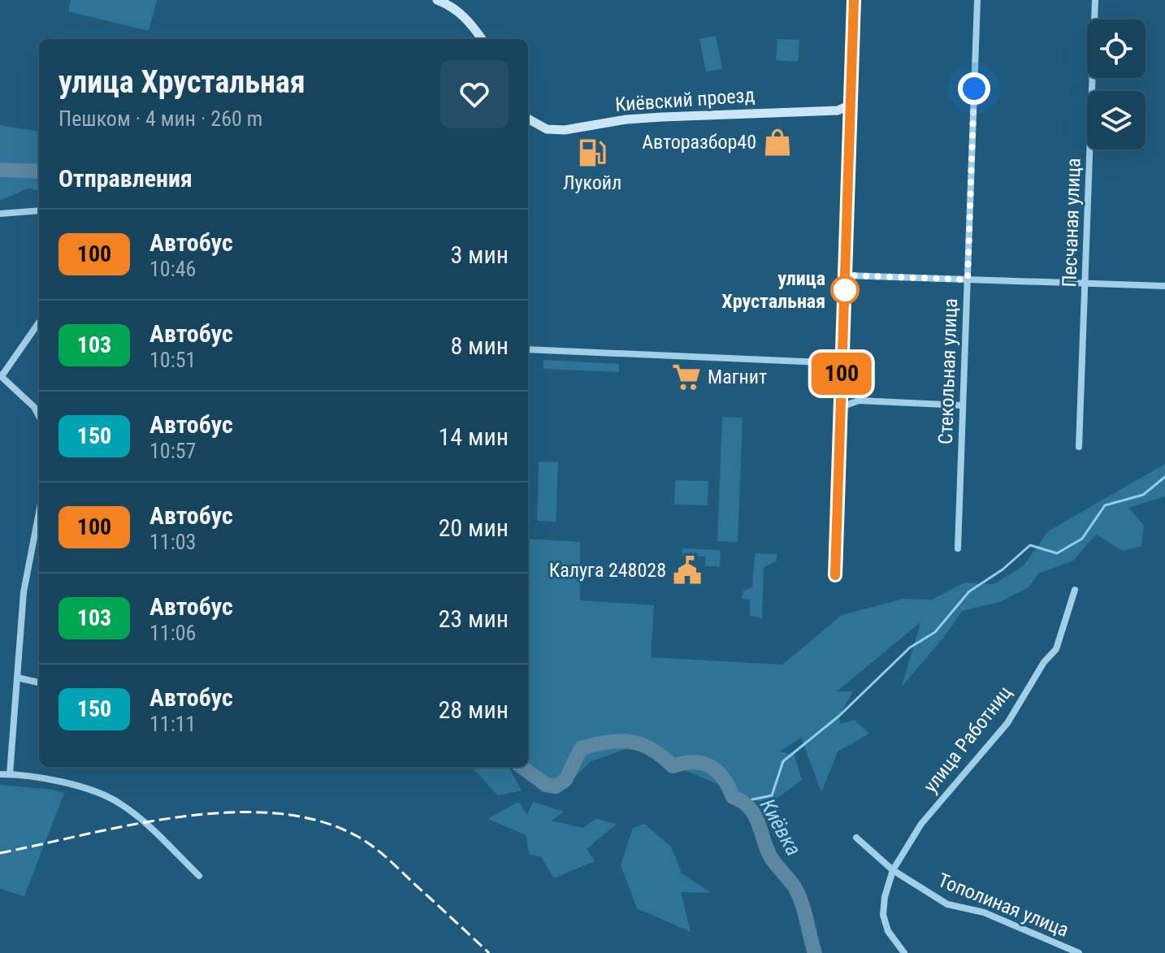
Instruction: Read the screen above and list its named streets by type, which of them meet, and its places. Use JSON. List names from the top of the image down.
{
  "streets": {
    "main road": ["Киёвский проезд"],
    "street": [
      "Песчаная улица",
      "Стекольная улица",
      "улица Работниц",
      "Тополиная улица"
    ]
  },
  "crossings": [
    ["улица Работниц", "Тополиная улица"]
  ],
  "water": ["Киёвка"],
  "places": {
    "shop": ["Авторазбор40"],
    "fuel station": ["Лукойл"],
    "other": ["улица Хрустальная"],
    "supermarket": ["Магнит"],
    "public building": ["Калуга 248028"]
  },
  "lines": ["bus line 100"],
  "page": {
    "on_map": "100",
    "heading": [
      ["улица Хрустальная", "Пешком · 4 мин · 260 m"],
      "Отправления"
    ],
    "list": [
      {
        "mark": "100",
        "name": "Автобус",
        "note": "10:46",
        "value": "3 мин"
      },
      {
        "mark": "103",
        "name": "Автобус",
        "note": "10:51",
        "value": "8 мин"
      },
      {
        "mark": "150",
        "name": "Автобус",
        "note": "10:57",
        "value": "14 мин"
      },
      {
        "mark": "100",
        "name": "Автобус",
        "note": "11:03",
        "value": "20 мин"
      },
      {
        "mark": "103",
        "name": "Автобус",
        "note": "11:06",
        "value": "23 мин"
      },
      {
        "mark": "150",
        "name": "Автобус",
        "note": "11:11",
        "value": "28 мин"
      }
    ]
  }
}
